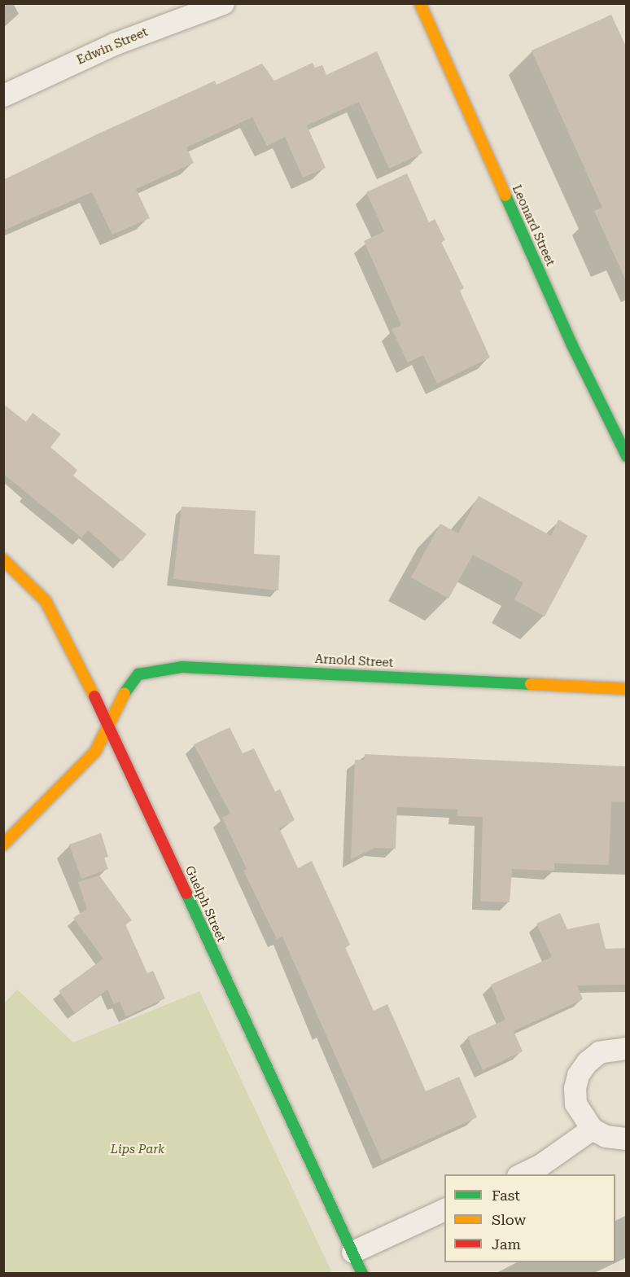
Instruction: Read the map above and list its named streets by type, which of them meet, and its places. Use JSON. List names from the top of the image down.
{
  "streets": {
    "street": [
      "Edwin Street",
      "Leonard Street",
      "Arnold Street",
      "Guelph Street"
    ]
  },
  "crossings": [
    ["Arnold Street", "Guelph Street"]
  ],
  "parks": ["Lips Park"],
  "legend": ["Fast", "Slow", "Jam"]
}
